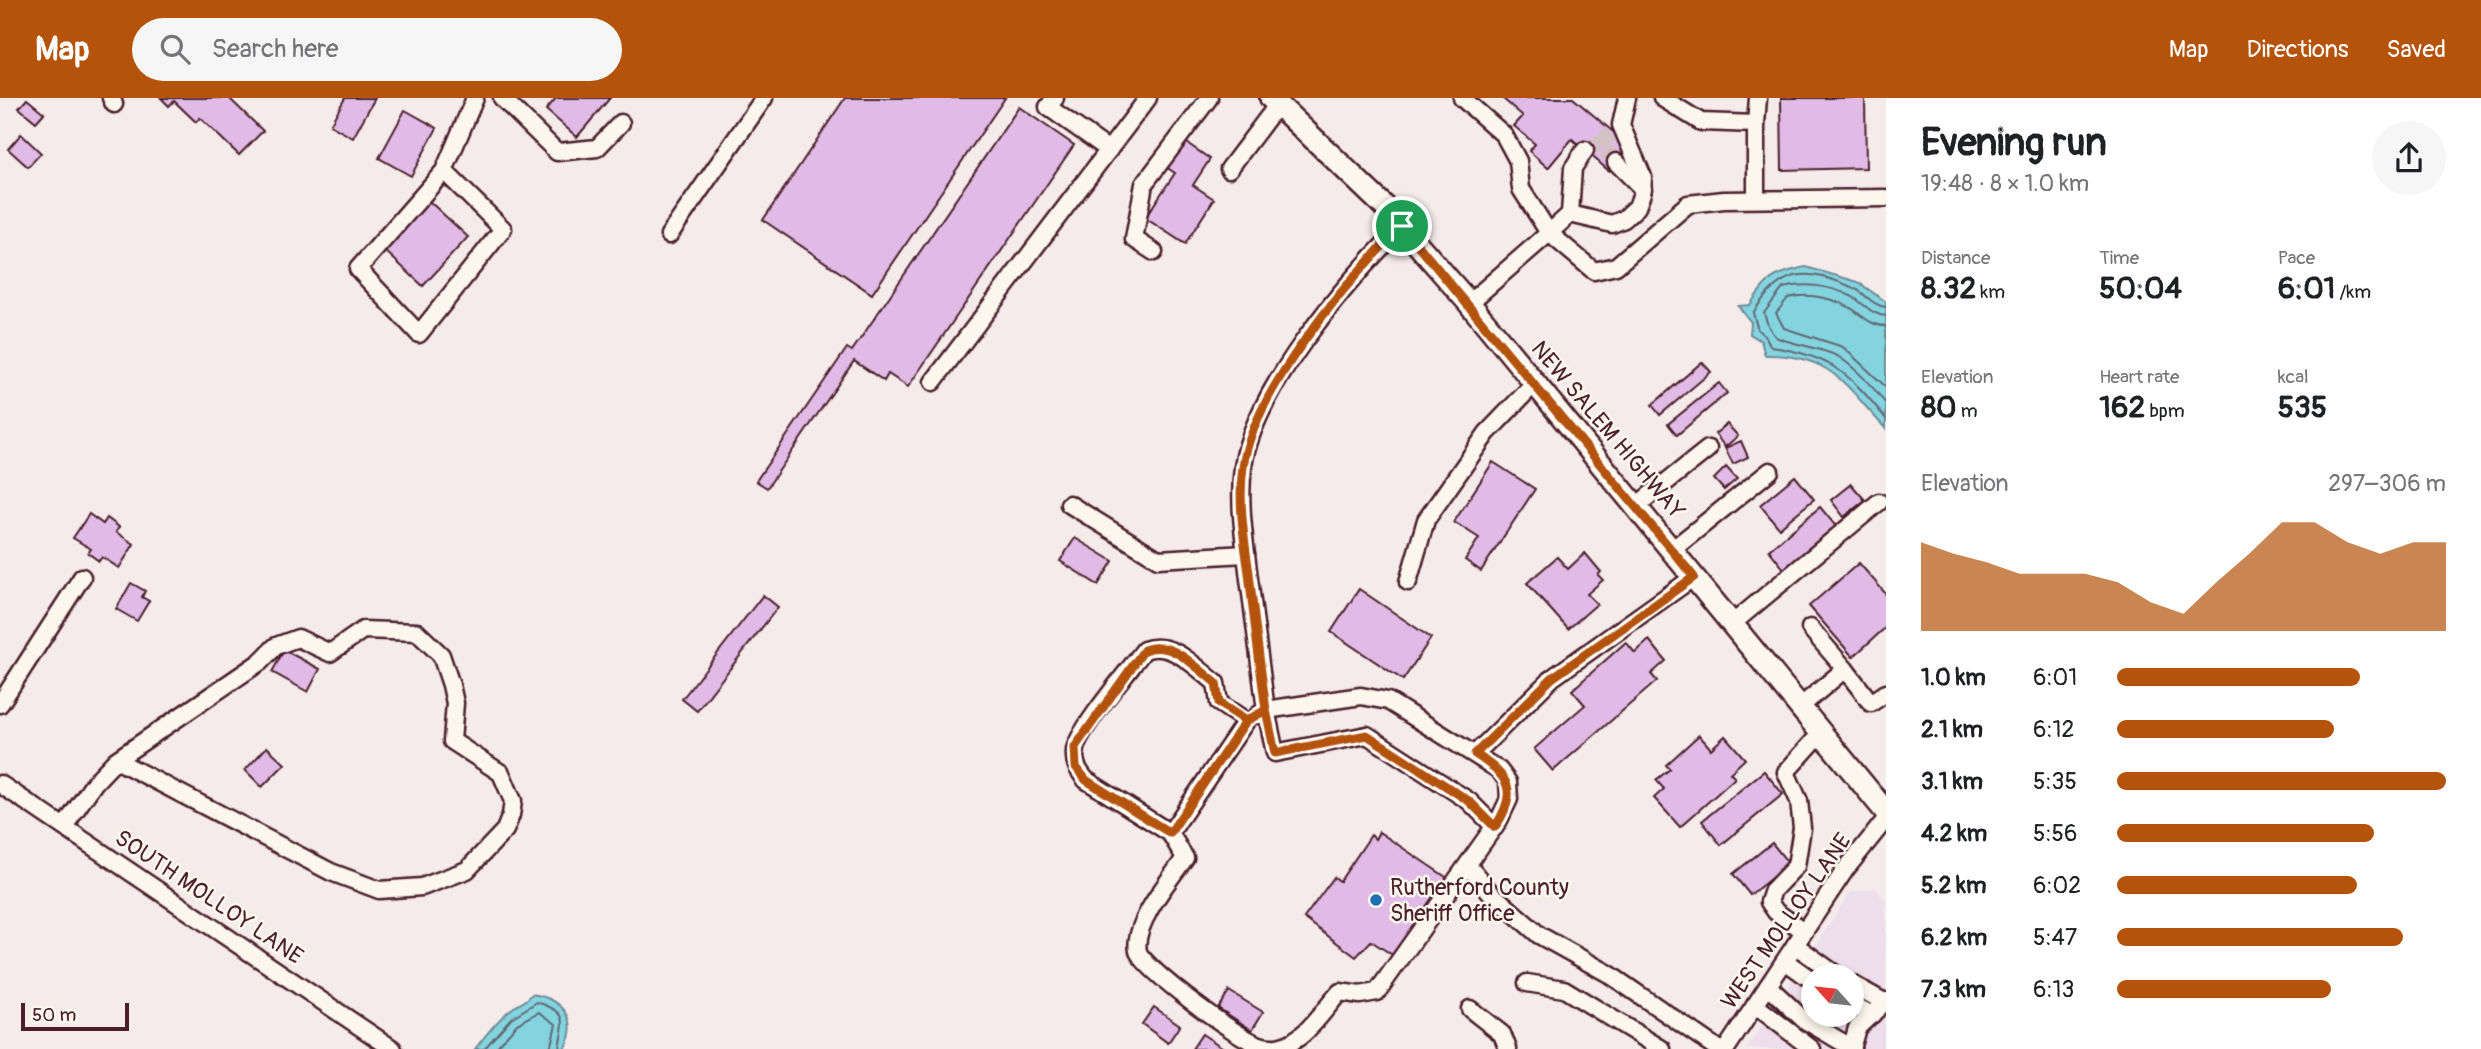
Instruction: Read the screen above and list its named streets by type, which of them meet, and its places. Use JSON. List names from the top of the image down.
{
  "streets": {
    "main road": ["NEW SALEM HIGHWAY"],
    "street": ["SOUTH MOLLOY LANE", "WEST MOLLOY LANE"]
  },
  "places": ["Rutherford County Sheriff Office"],
  "scale_bar": "50 m",
  "north": "top left",
  "page": {
    "header": "Map",
    "search": "Search here",
    "nav": ["Map", "Directions", "Saved"],
    "heading": ["Evening run", "19:48 · 8 × 1.0 km"],
    "stats": [
      ["Distance", "8.32 km"],
      ["Time", "50:04"],
      ["Pace", "6:01 /km"],
      ["Elevation", "80 m"],
      ["Heart rate", "162 bpm"],
      ["kcal", "535"]
    ],
    "chart": ["Elevation", "297–306 m"],
    "list": [
      {
        "name": "1.0 km",
        "note": "6:01"
      },
      {
        "name": "2.1 km",
        "note": "6:12"
      },
      {
        "name": "3.1 km",
        "note": "5:35"
      },
      {
        "name": "4.2 km",
        "note": "5:56"
      },
      {
        "name": "5.2 km",
        "note": "6:02"
      },
      {
        "name": "6.2 km",
        "note": "5:47"
      },
      {
        "name": "7.3 km",
        "note": "6:13"
      }
    ],
    "scale": "50 m"
  }
}
